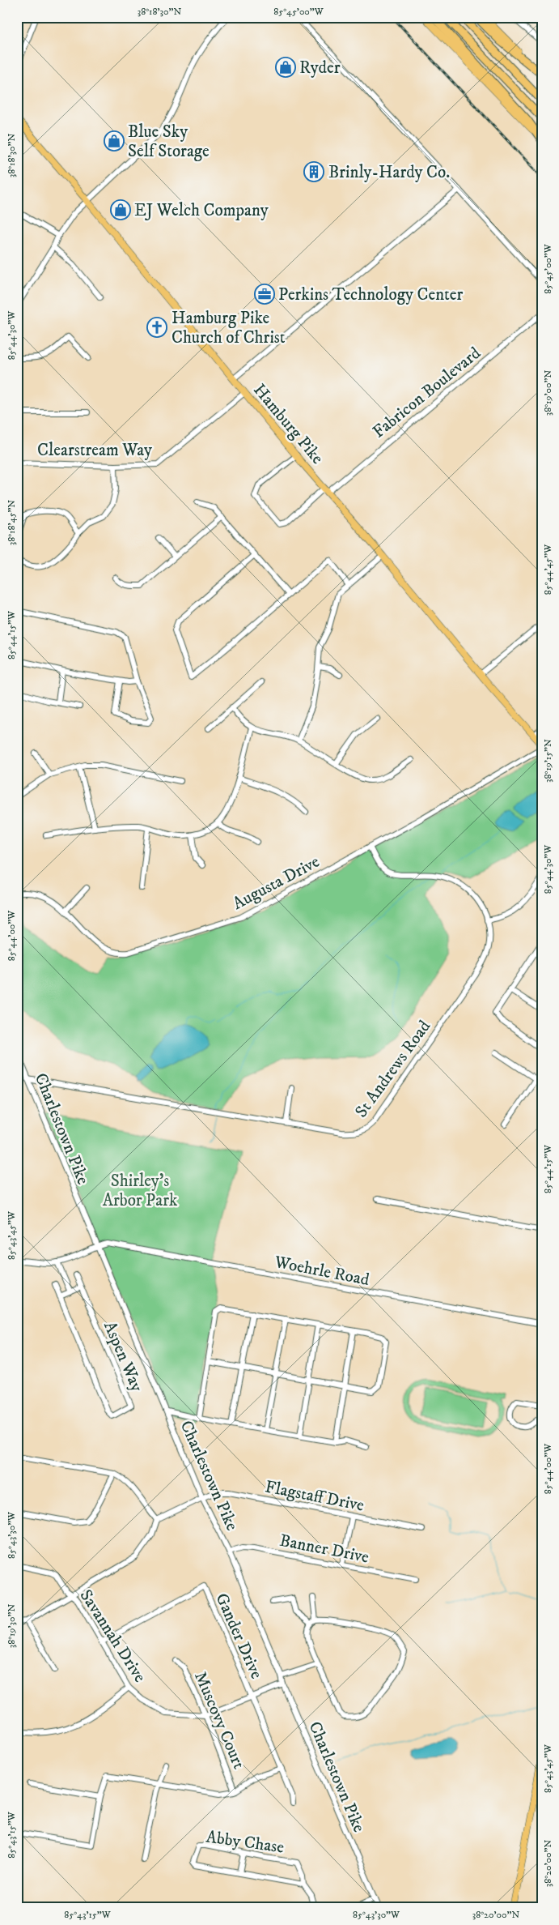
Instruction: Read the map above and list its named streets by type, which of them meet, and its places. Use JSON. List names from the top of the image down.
{
  "streets": {
    "main road": ["Hamburg Pike"],
    "street": [
      "Fabricon Boulevard",
      "Clearstream Way",
      "Augusta Drive",
      "St Andrews Road",
      "Charlestown Pike",
      "Woehrle Road",
      "Aspen Way",
      "Flagstaff Drive",
      "Banner Drive",
      "Savannah Drive",
      "Gander Drive",
      "Muscovy Court",
      "Abby Chase"
    ]
  },
  "crossings": [
    ["Fabricon Boulevard", "Hamburg Pike"],
    ["Hamburg Pike", "Clearstream Way"],
    ["Hamburg Pike", "Augusta Drive"],
    ["Augusta Drive", "St Andrews Road"],
    ["St Andrews Road", "Charlestown Pike"],
    ["Charlestown Pike", "Woehrle Road"],
    ["Charlestown Pike", "Flagstaff Drive"],
    ["Charlestown Pike", "Banner Drive"],
    ["Charlestown Pike", "Savannah Drive"],
    ["Savannah Drive", "Gander Drive"],
    ["Savannah Drive", "Muscovy Court"]
  ],
  "parks": ["Shirley's Arbor Park"],
  "places": {
    "shop": ["Ryder", "Blue Sky Self Storage", "EJ Welch Company"],
    "building": ["Brinly-Hardy Co."],
    "office": ["Perkins Technology Center"],
    "church": ["Hamburg Pike Church of Christ"]
  },
  "coordinates": [
    "38°18'30\"N",
    "85°45'00\"W",
    "85°44'30\"W",
    "38°19'00\"N",
    "38°18'45\"N",
    "85°44'45\"W",
    "85°44'15\"W",
    "38°19'15\"N",
    "85°44'00\"W",
    "85°43'45\"W",
    "85°43'30\"W",
    "38°19'30\"N",
    "85°43'15\"W",
    "38°20'00\"N"
  ]
}
